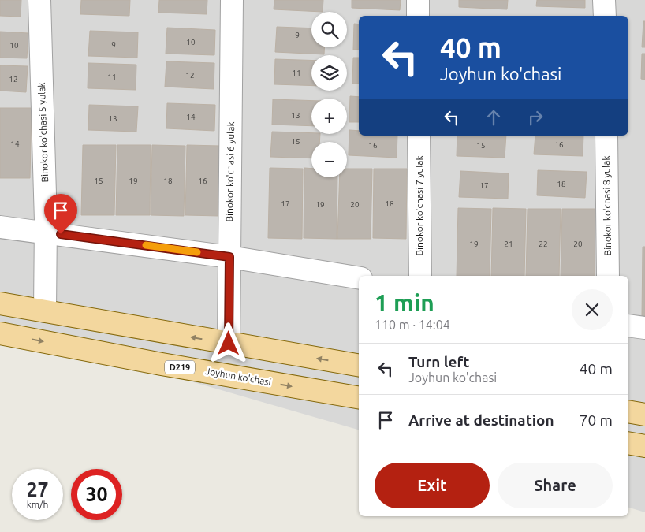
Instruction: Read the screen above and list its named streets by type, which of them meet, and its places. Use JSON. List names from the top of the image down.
{
  "streets": {
    "main road": ["D219", "Joyhun ko'chasi"],
    "street": [
      "Binokor ko'chasi 5 yulak",
      "Binokor ko'chasi 6 yulak",
      "Binokor ko'chasi 7 yulak",
      "Binokor ko'chasi 8 yulak"
    ]
  },
  "house_numbers": [
    "9",
    "10",
    "9",
    "10",
    "11",
    "12",
    "11",
    "12",
    "13",
    "14",
    "13",
    "15",
    "14",
    "16",
    "16",
    "15",
    "15",
    "19",
    "18",
    "16",
    "18",
    "17",
    "17",
    "18",
    "19",
    "20",
    "19",
    "21",
    "22",
    "20"
  ],
  "page": {
    "map_buttons": ["+", "−"],
    "turn": ["40 m", "Joyhun ko'chasi"],
    "heading": ["1 min", "110 m · 14:04"],
    "list": [
      {
        "name": "Turn left",
        "note": "Joyhun ko'chasi",
        "value": "40 m"
      },
      {
        "name": "Arrive at destination",
        "value": "70 m"
      }
    ],
    "buttons": ["Exit", "Share"],
    "speed": "27 km/h",
    "limit": "30"
  }
}
